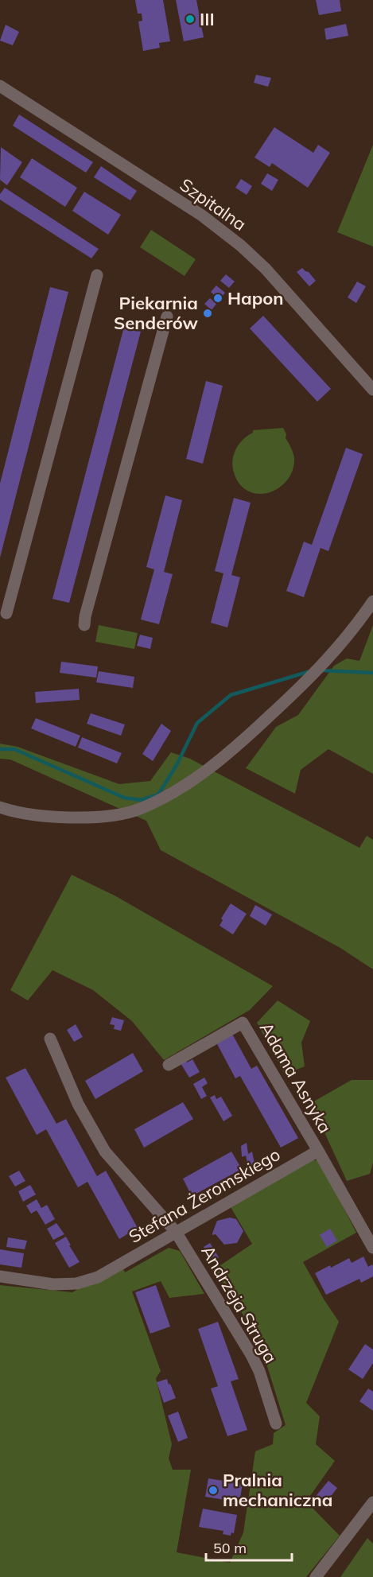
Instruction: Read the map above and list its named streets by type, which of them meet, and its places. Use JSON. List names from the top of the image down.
{
  "streets": {
    "street": [
      "Szpitalna",
      "Adama Asnyka",
      "Stefana Żeromskiego",
      "Andrzeja Struga"
    ]
  },
  "crossings": [
    ["Adama Asnyka", "Stefana Żeromskiego"],
    ["Stefana Żeromskiego", "Andrzeja Struga"]
  ],
  "places": [
    "III",
    "Hapon",
    "Piekarnia Senderów",
    "Pralnia mechaniczna"
  ],
  "scale_bar": "50 m"
}
